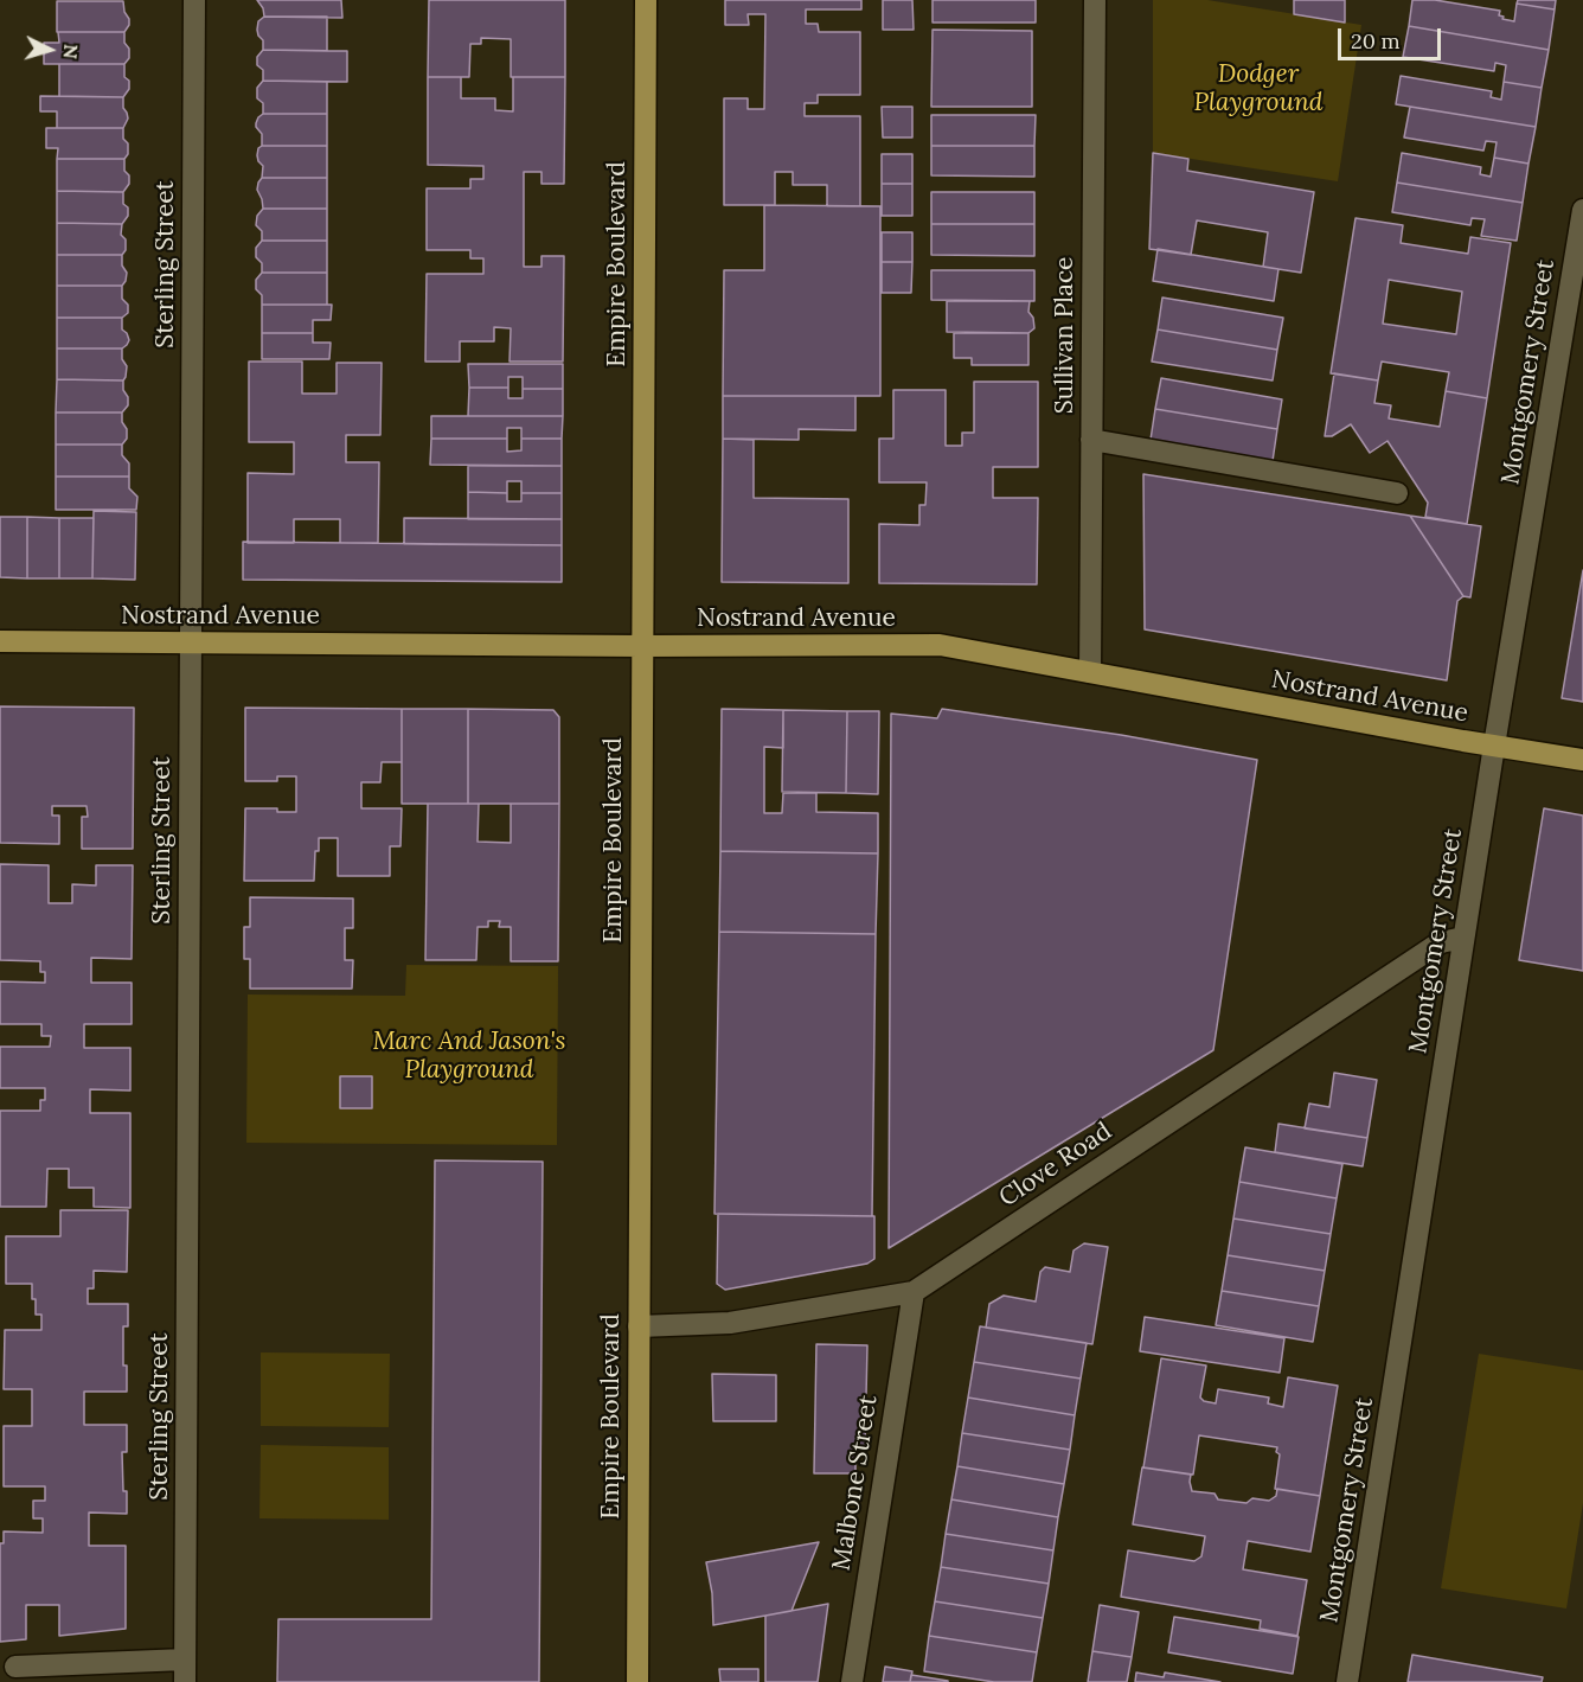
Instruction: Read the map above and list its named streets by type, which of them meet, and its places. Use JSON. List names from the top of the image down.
{
  "streets": {
    "main road": ["Empire Boulevard", "Nostrand Avenue"],
    "street": [
      "Sterling Street",
      "Sullivan Place",
      "Montgomery Street",
      "Clove Road",
      "Malbone Street"
    ]
  },
  "crossings": [
    ["Sterling Street", "Nostrand Avenue"],
    ["Empire Boulevard", "Nostrand Avenue"],
    ["Empire Boulevard", "Clove Road"],
    ["Sullivan Place", "Nostrand Avenue"],
    ["Montgomery Street", "Nostrand Avenue"],
    ["Montgomery Street", "Clove Road"],
    ["Clove Road", "Malbone Street"]
  ],
  "parks": ["Dodger Playground", "Marc And Jason's Playground"],
  "scale_bar": "20 m",
  "north": "right"
}
